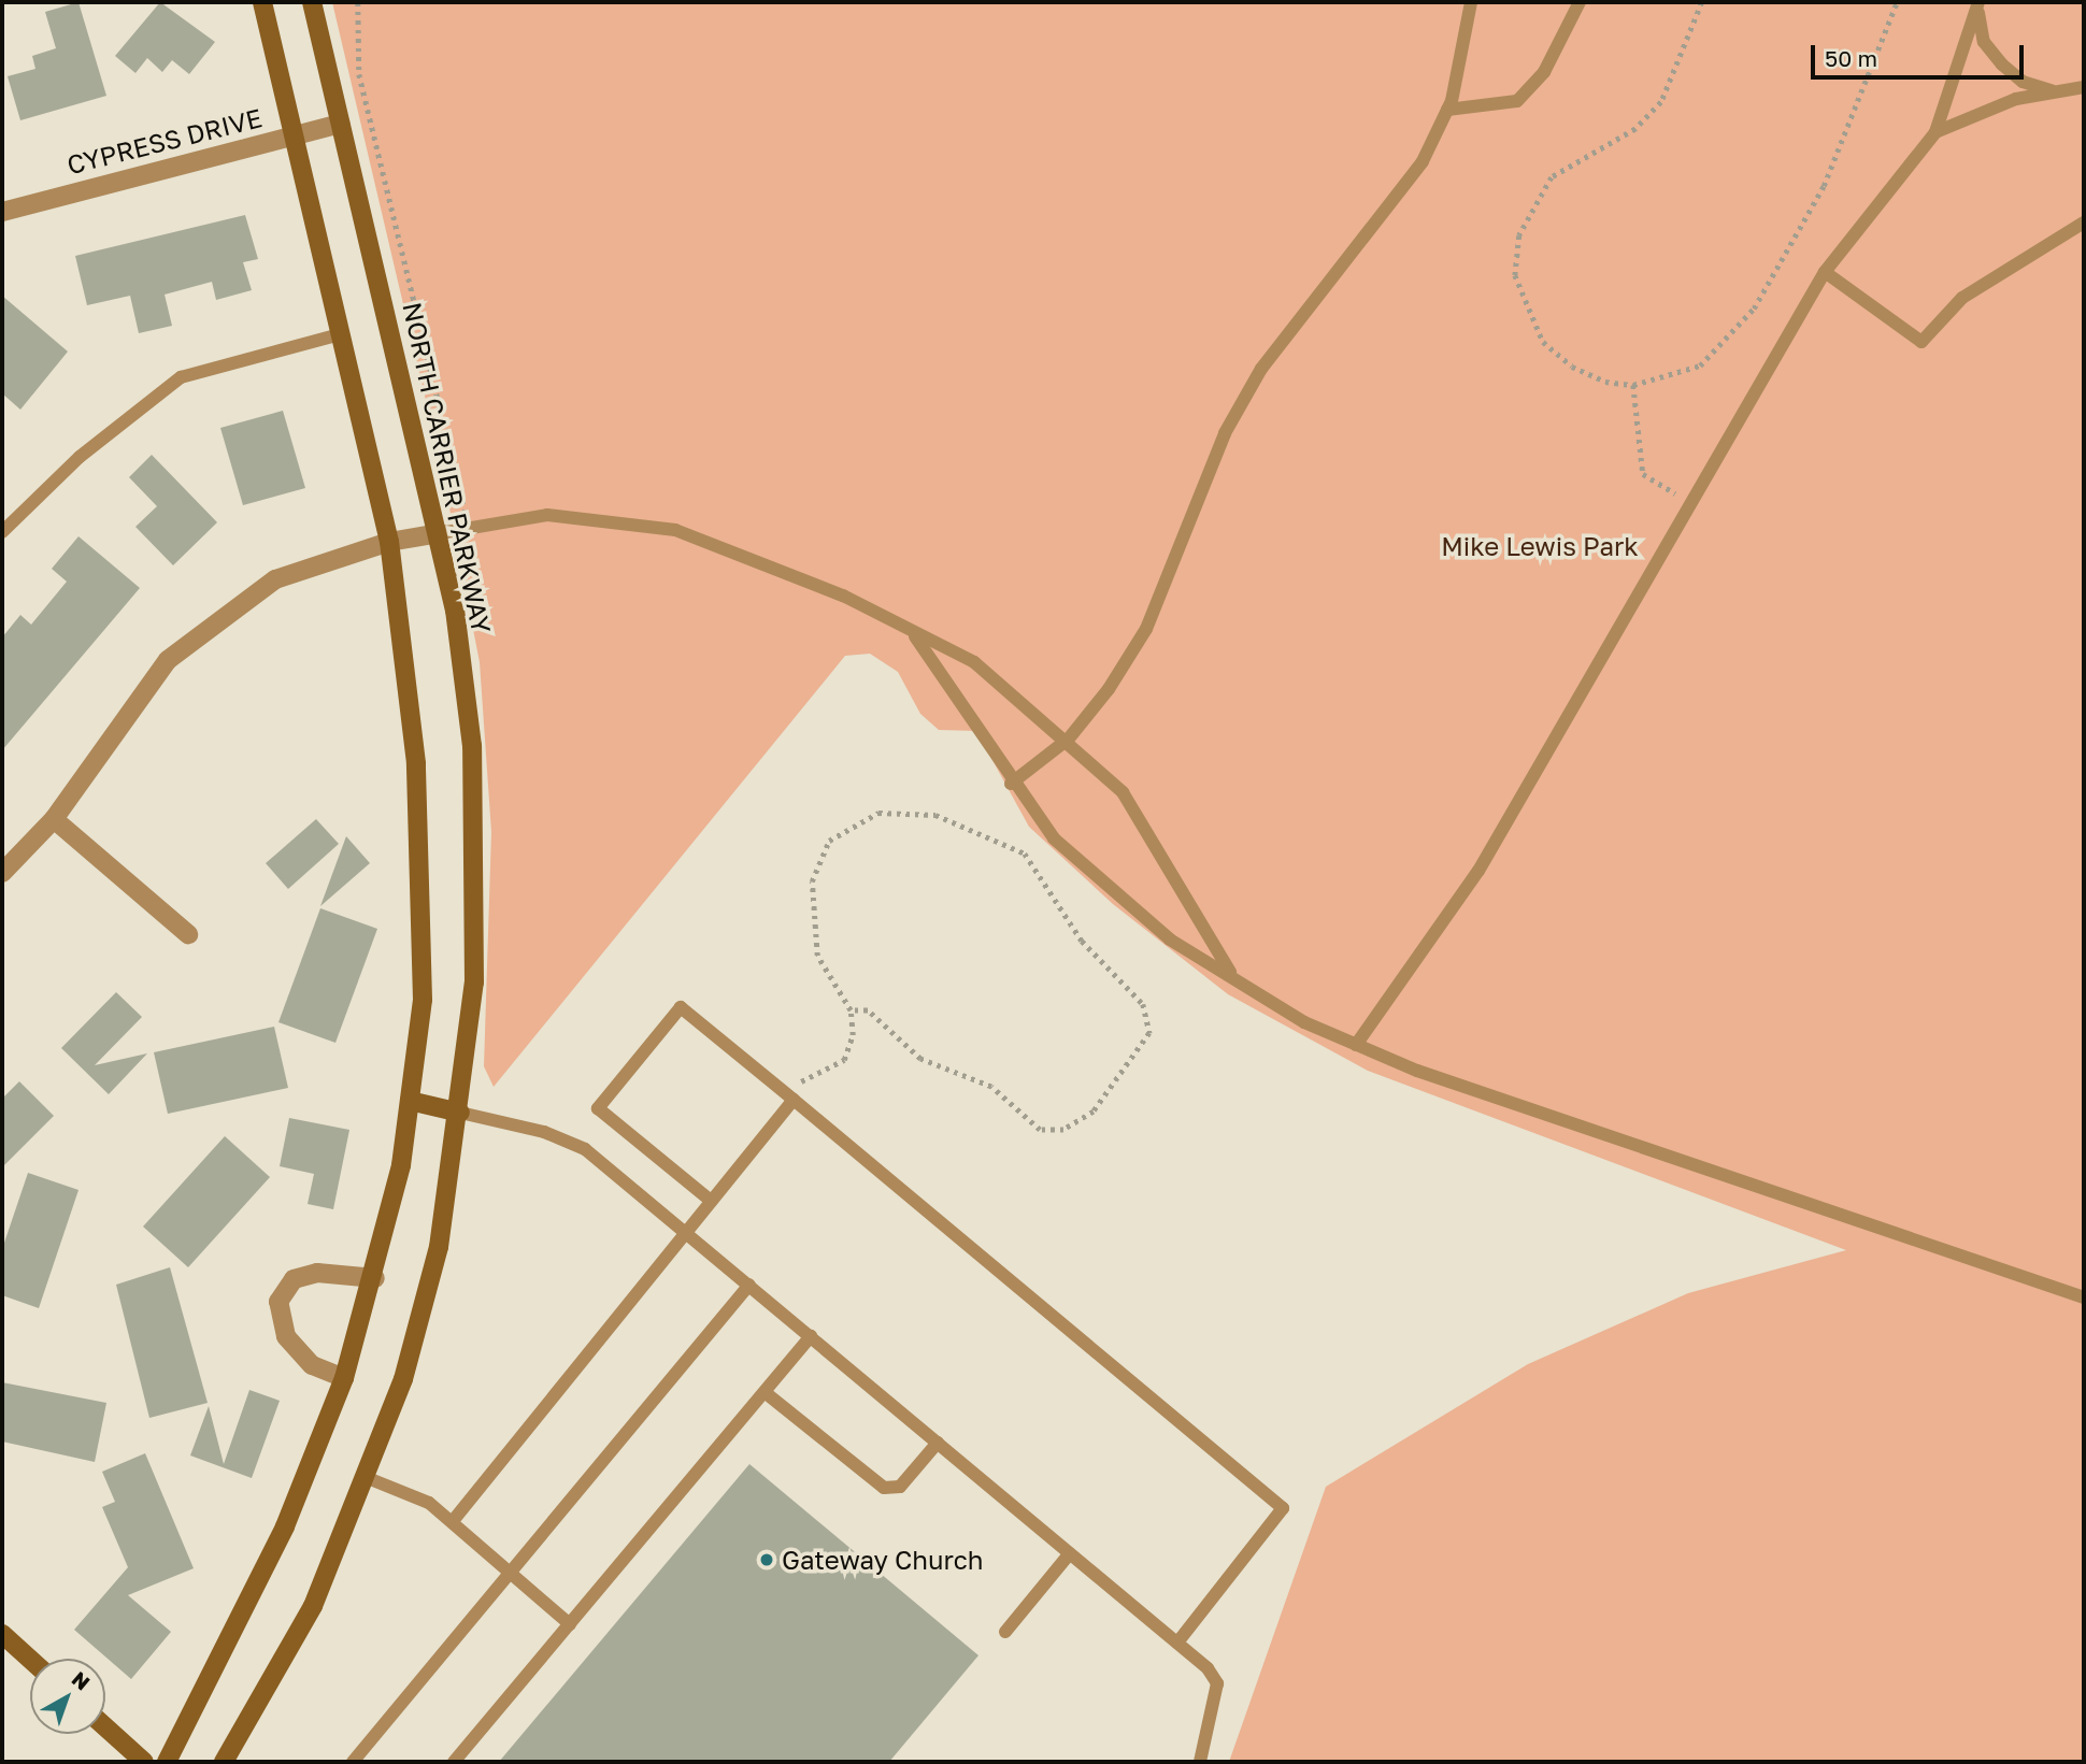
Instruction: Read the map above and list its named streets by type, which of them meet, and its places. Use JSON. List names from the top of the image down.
{
  "streets": {
    "main road": ["NORTH CARRIER PARKWAY"],
    "street": ["CYPRESS DRIVE"]
  },
  "crossings": [
    ["CYPRESS DRIVE", "NORTH CARRIER PARKWAY"]
  ],
  "parks": ["Mike Lewis Park"],
  "places": ["Gateway Church"],
  "scale_bar": "50 m",
  "north": "top right"
}
